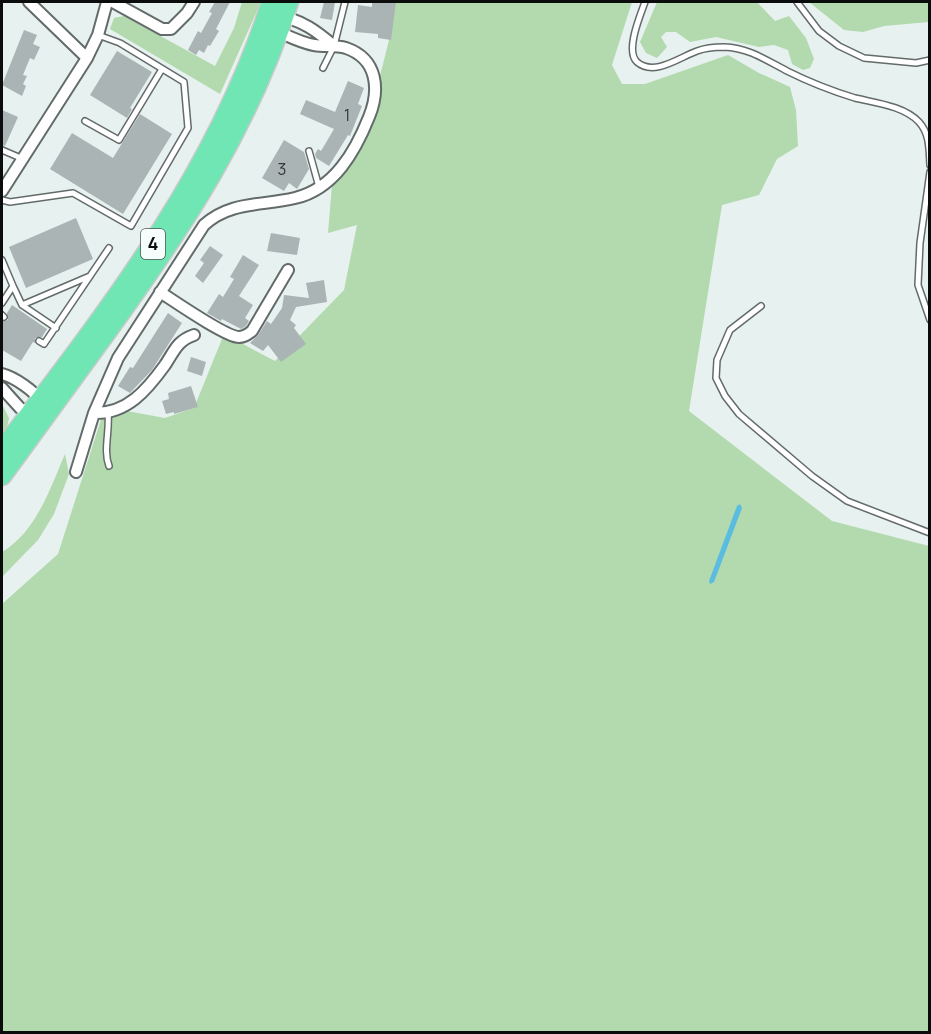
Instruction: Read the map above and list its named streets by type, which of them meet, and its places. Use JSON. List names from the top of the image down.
{
  "streets": {
    "highway": ["4"]
  },
  "house_numbers": ["1", "3"]
}
